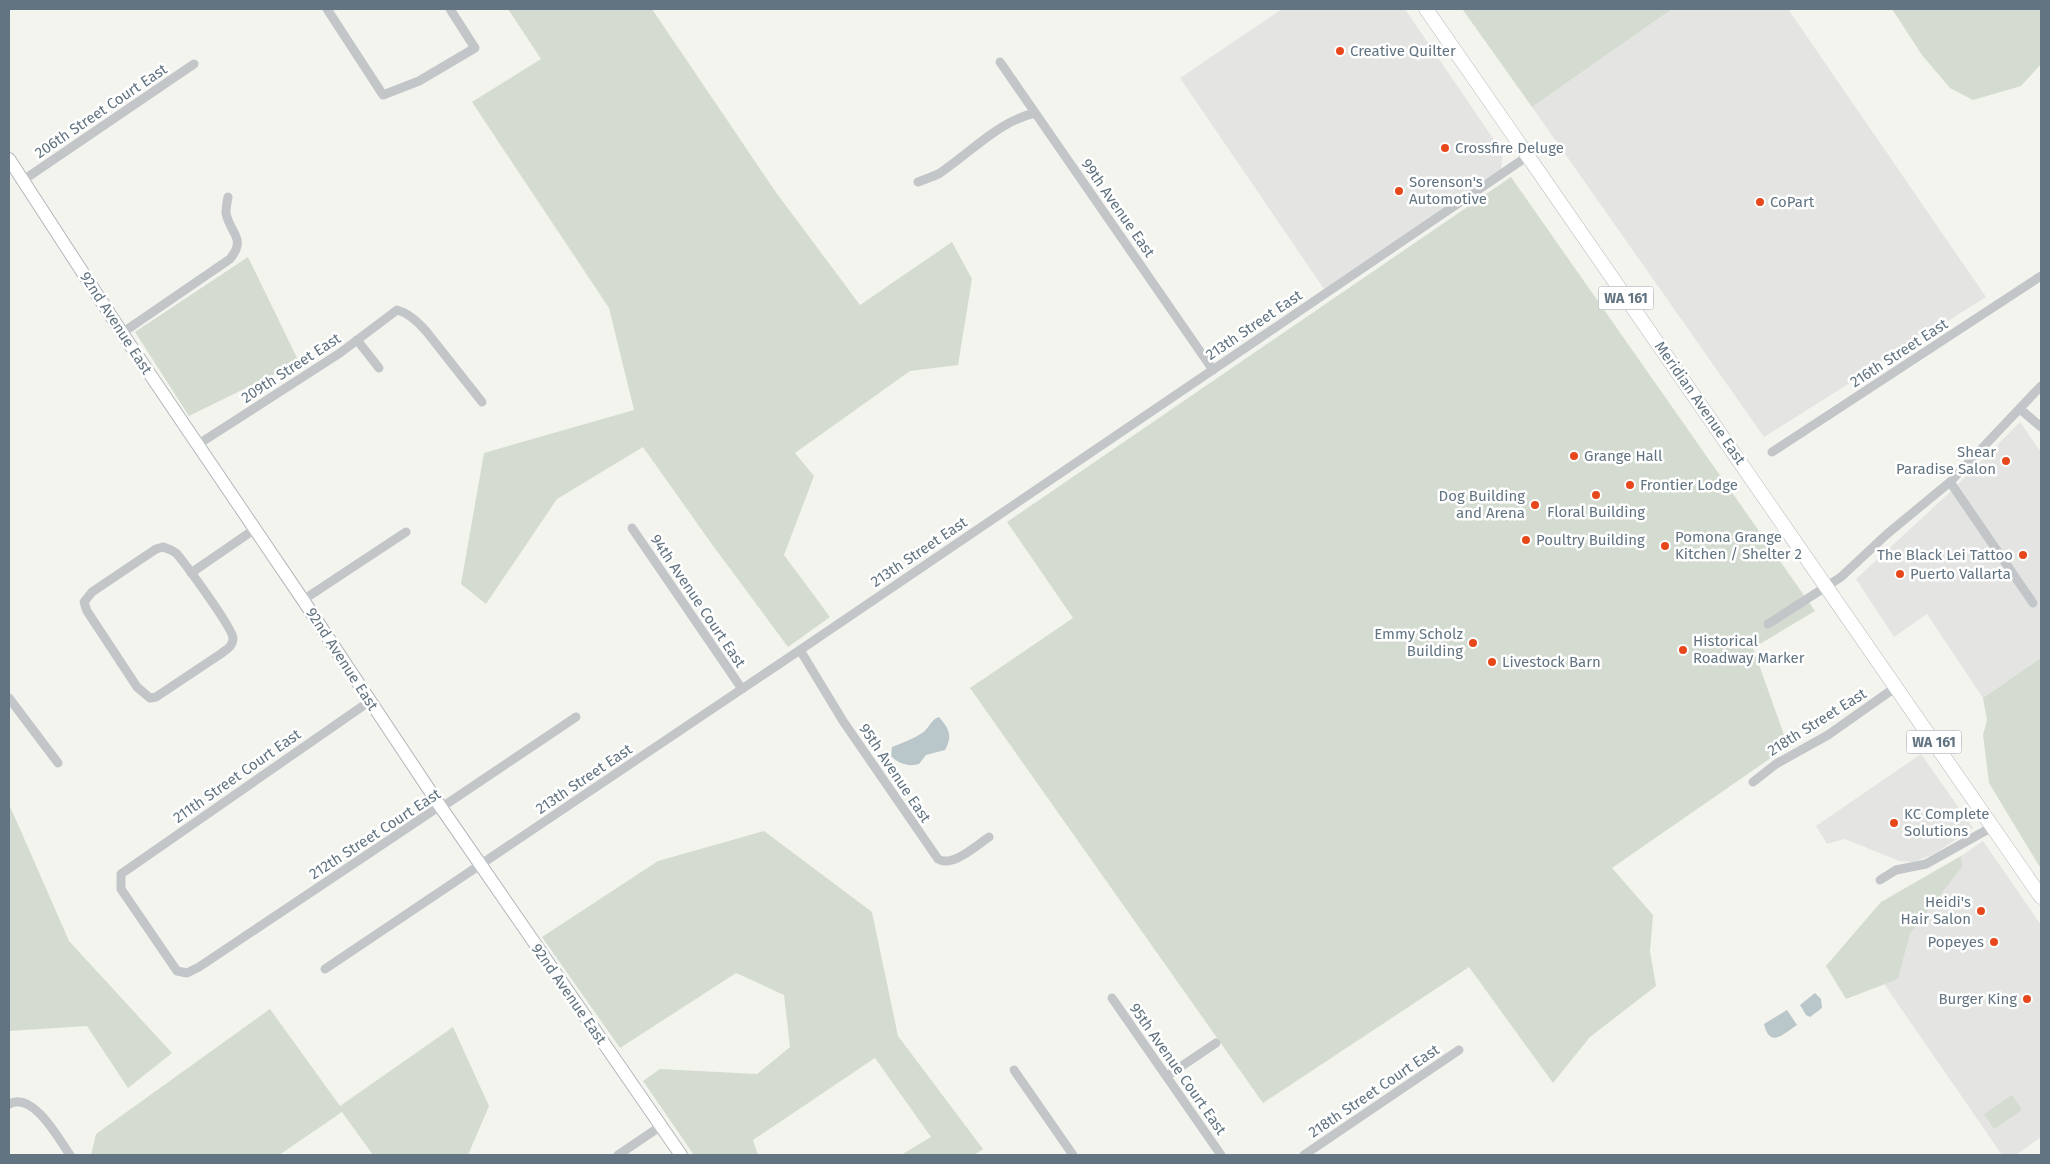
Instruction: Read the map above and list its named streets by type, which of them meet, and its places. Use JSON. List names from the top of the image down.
{
  "streets": {
    "main road": ["WA 161", "Meridian Avenue East"],
    "street": [
      "206th Street Court East",
      "99th Avenue East",
      "92nd Avenue East",
      "213th Street East",
      "216th Street East",
      "209th Street East",
      "94th Avenue Court East",
      "218th Street East",
      "95th Avenue East",
      "211th Street Court East",
      "212th Street Court East",
      "95th Avenue Court East",
      "218th Street Court East"
    ]
  },
  "crossings": [
    ["206th Street Court East", "92nd Avenue East"],
    ["99th Avenue East", "213th Street East"],
    ["92nd Avenue East", "213th Street East"],
    ["92nd Avenue East", "209th Street East"],
    ["92nd Avenue East", "211th Street Court East"],
    ["92nd Avenue East", "212th Street Court East"],
    ["213th Street East", "Meridian Avenue East"],
    ["213th Street East", "94th Avenue Court East"],
    ["213th Street East", "95th Avenue East"],
    ["Meridian Avenue East", "218th Street East"],
    ["211th Street Court East", "212th Street Court East"]
  ],
  "places": [
    "Creative Quilter",
    "Crossfire Deluge",
    "Sorenson's Automotive",
    "CoPart",
    "Grange Hall",
    "Shear Paradise Salon",
    "Frontier Lodge",
    "Floral Building",
    "Dog Building and Arena",
    "Poultry Building",
    "Pomona Grange Kitchen / Shelter 2",
    "The Black Lei Tattoo",
    "Puerto Vallarta",
    "Emmy Scholz Building",
    "Historical Roadway Marker",
    "Livestock Barn",
    "KC Complete Solutions",
    "Heidi's Hair Salon",
    "Popeyes",
    "Burger King"
  ]
}
